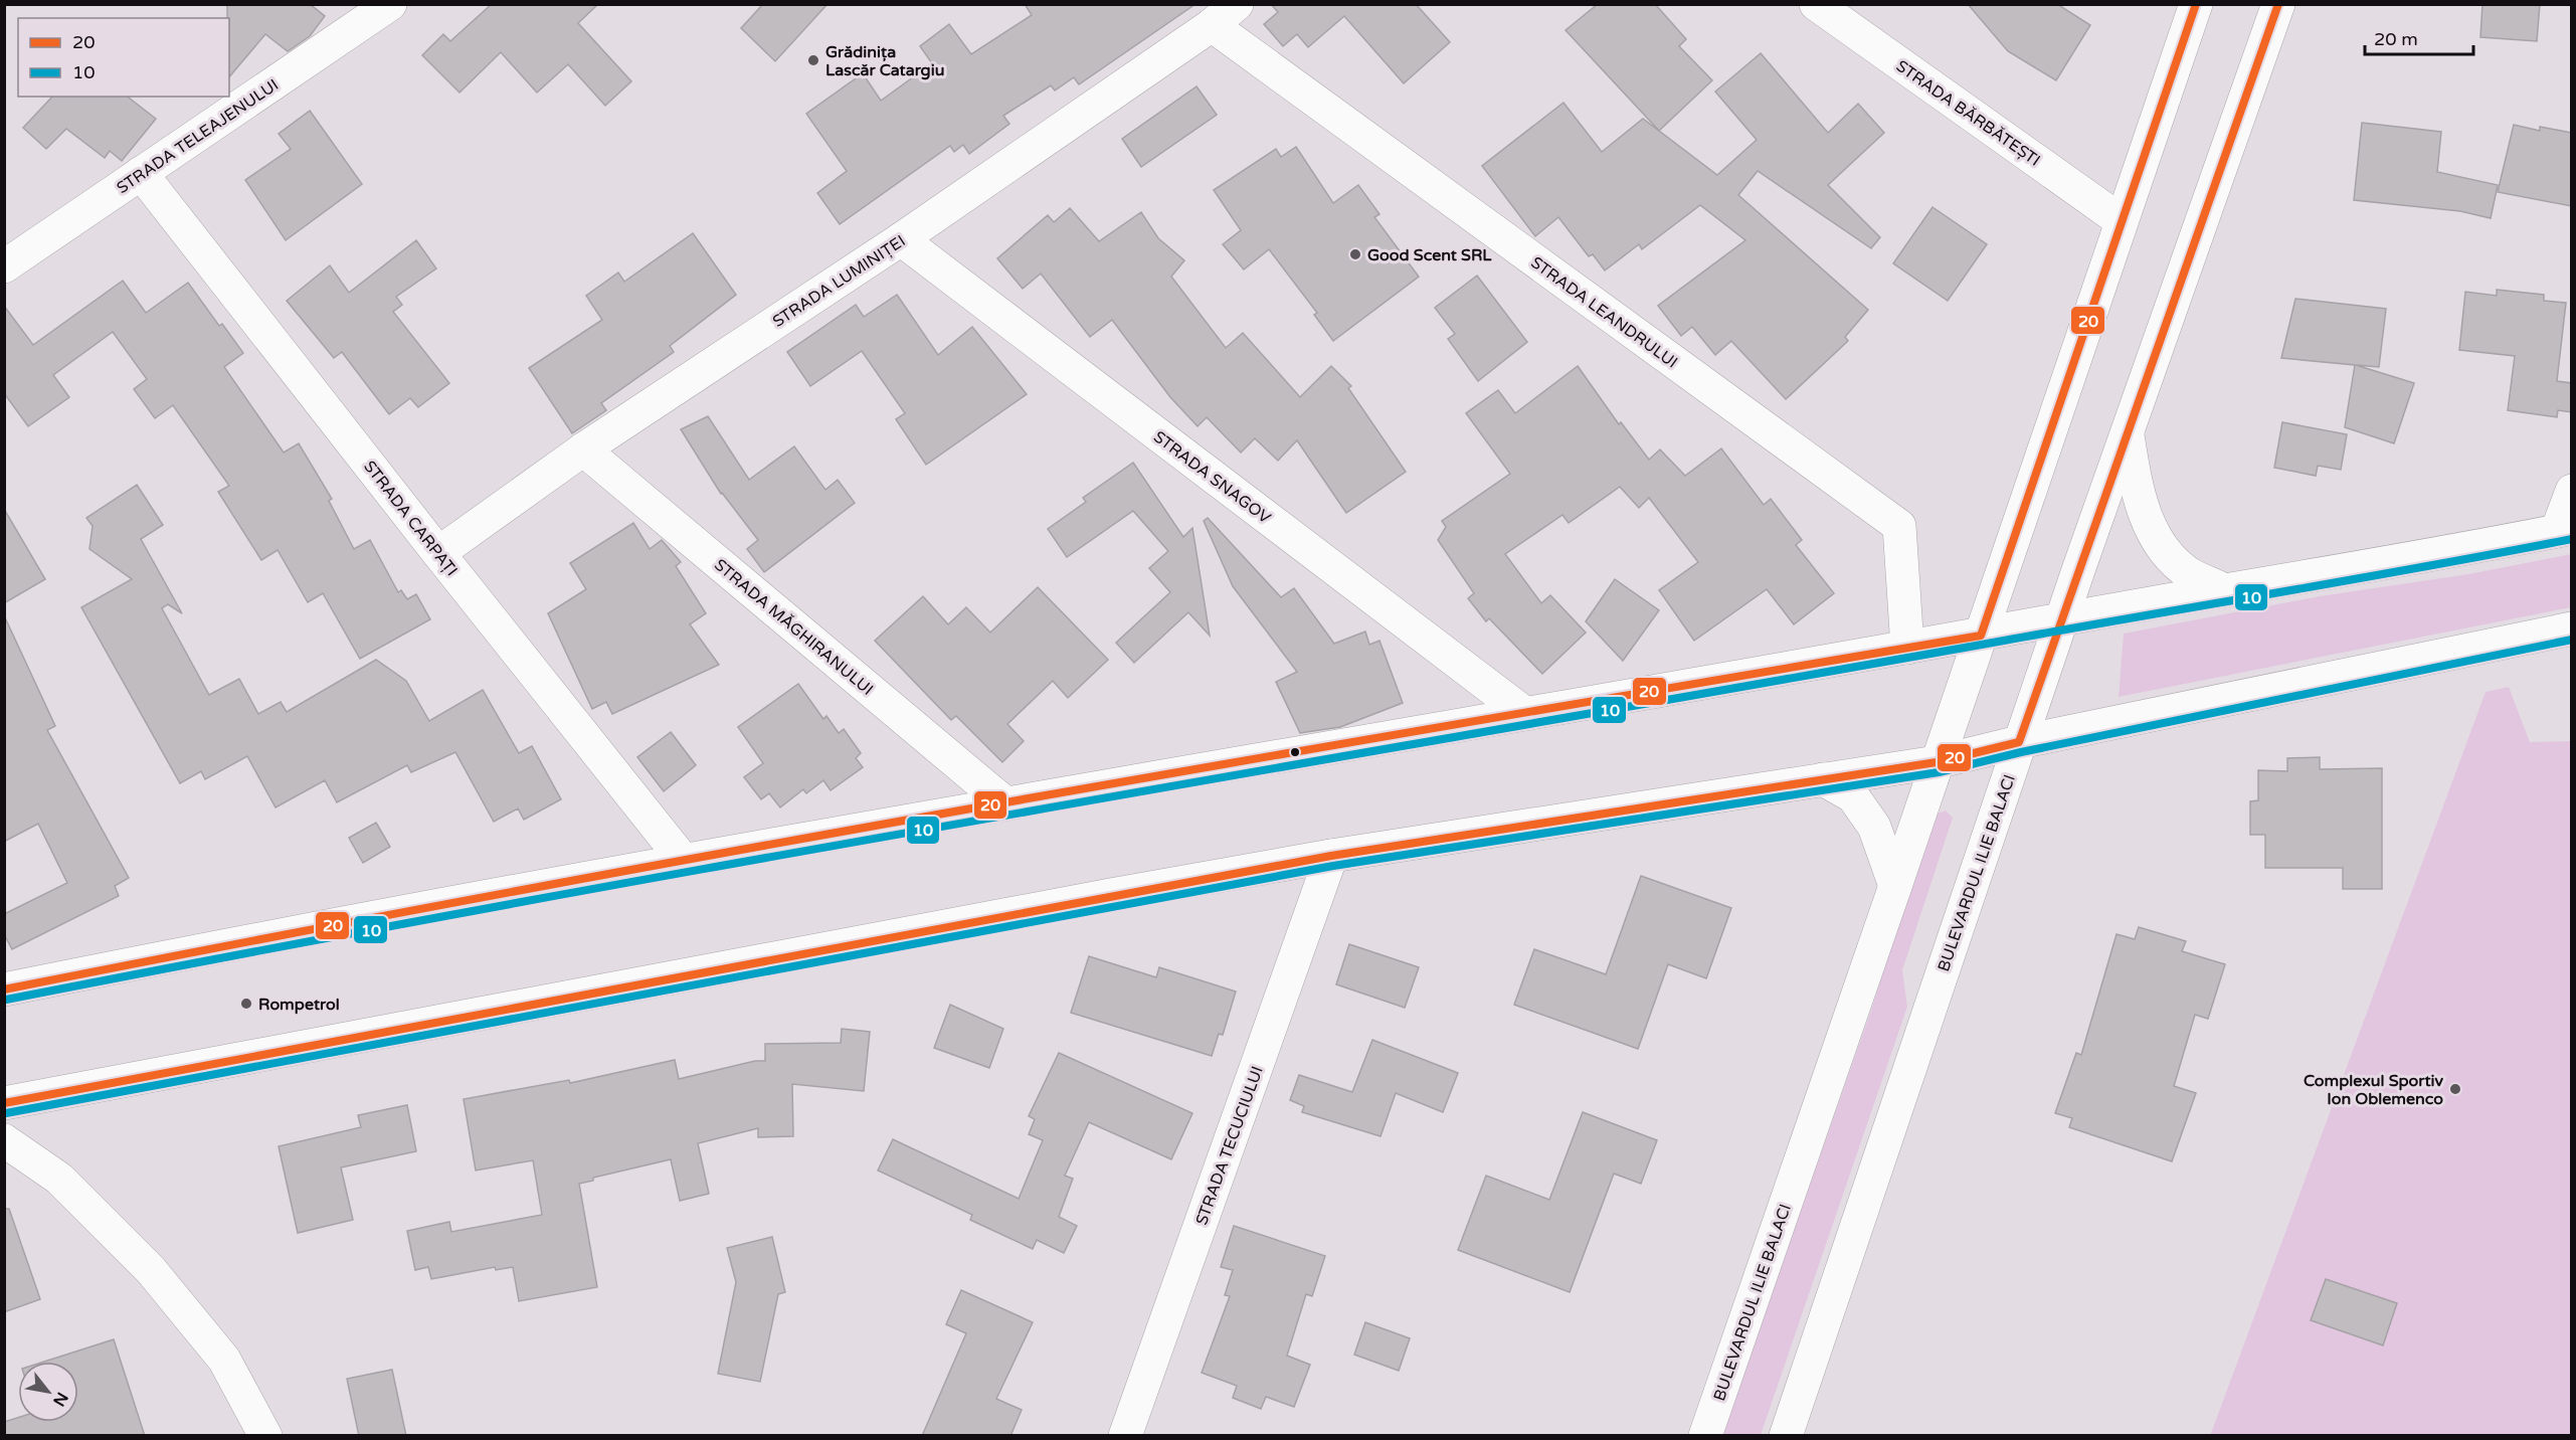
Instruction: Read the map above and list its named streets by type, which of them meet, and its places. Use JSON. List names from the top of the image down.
{
  "streets": {
    "main road": [
      "STRADA BĂRBĂTEȘTI",
      "STRADA TELEAJENULUI",
      "STRADA LUMINIȚEI",
      "STRADA LEANDRULUI",
      "STRADA SNAGOV",
      "STRADA CARPAȚI",
      "STRADA MĂGHIRANULUI",
      "BULEVARDUL ILIE BALACI",
      "STRADA TECUCIULUI"
    ]
  },
  "crossings": [
    ["STRADA BĂRBĂTEȘTI", "BULEVARDUL ILIE BALACI"],
    ["STRADA TELEAJENULUI", "STRADA CARPAȚI"],
    ["STRADA LUMINIȚEI", "STRADA LEANDRULUI"],
    ["STRADA LUMINIȚEI", "STRADA SNAGOV"],
    ["STRADA LUMINIȚEI", "STRADA CARPAȚI"],
    ["STRADA LUMINIȚEI", "STRADA MĂGHIRANULUI"]
  ],
  "places": [
    "Grădinița Lascăr Catargiu",
    "Good Scent SRL",
    "Rompetrol",
    "Complexul Sportiv Ion Oblemenco"
  ],
  "lines": ["transit line 20", "transit line 10"],
  "legend": ["20", "10"],
  "scale_bar": "20 m",
  "north": "bottom right"
}
